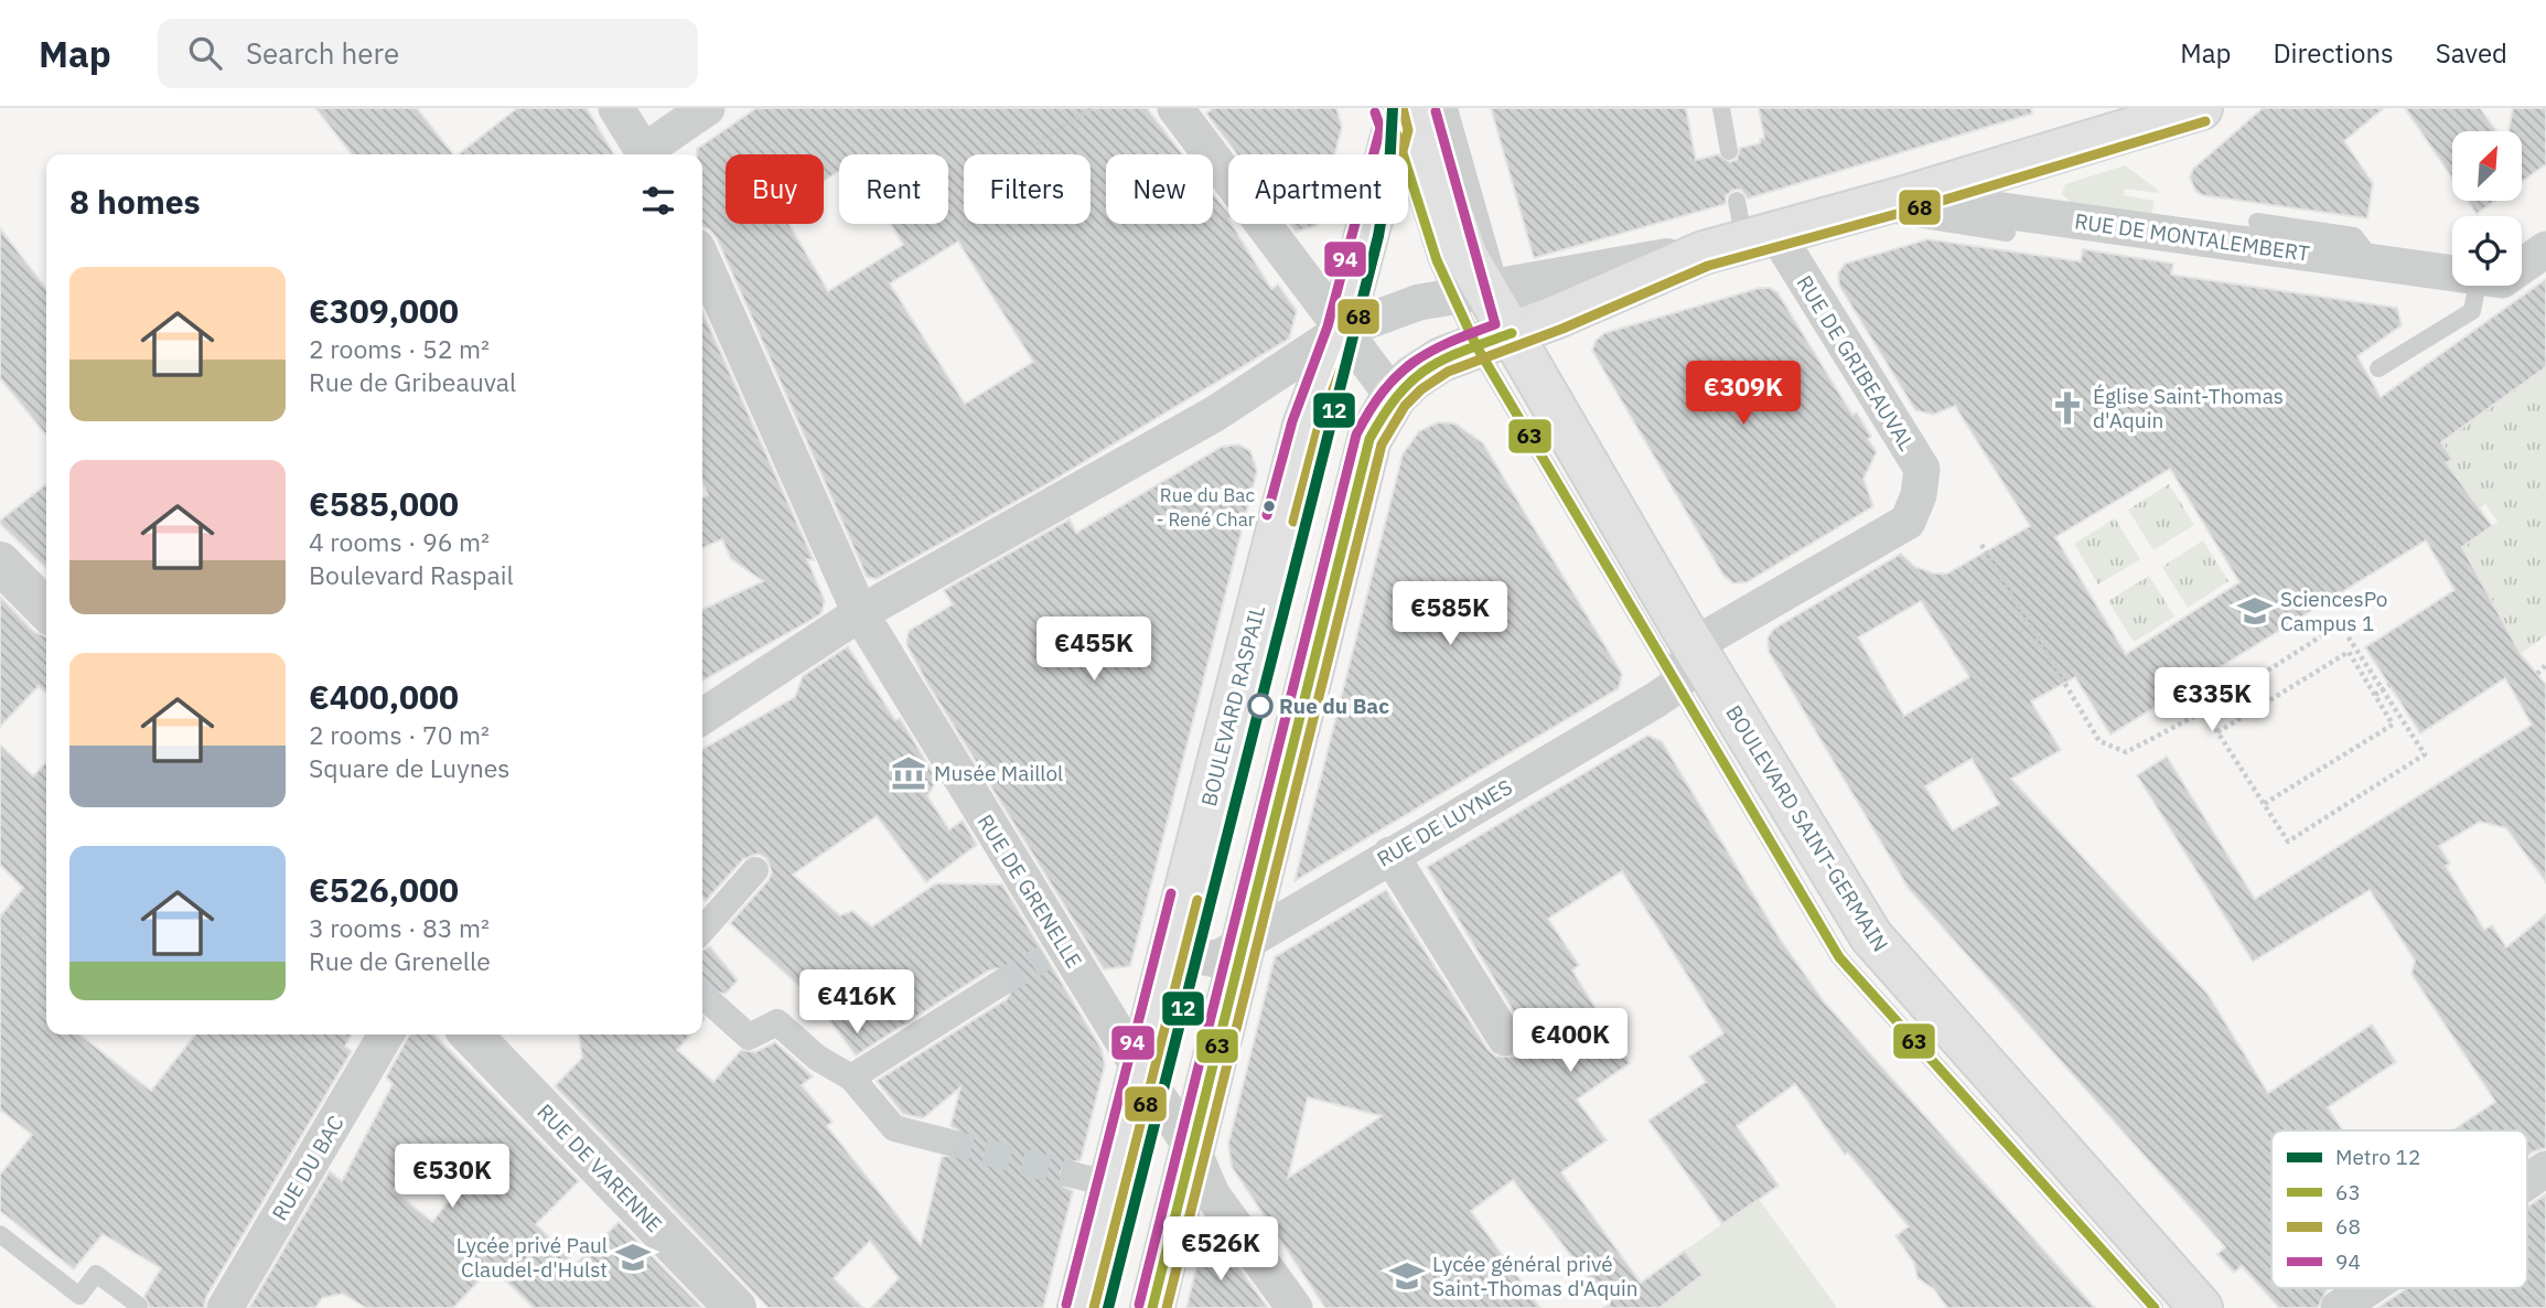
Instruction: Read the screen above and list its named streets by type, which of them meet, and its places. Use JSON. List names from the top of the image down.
{
  "streets": {
    "main road": ["BOULEVARD RASPAIL", "BOULEVARD SAINT-GERMAIN"],
    "street": [
      "RUE DE MONTALEMBERT",
      "RUE DE GRIBEAUVAL",
      "RUE DE LUYNES",
      "RUE DE GRENELLE",
      "RUE DU BAC",
      "RUE DE VARENNE"
    ]
  },
  "crossings": [
    ["RUE DE GRIBEAUVAL", "BOULEVARD SAINT-GERMAIN"],
    ["BOULEVARD RASPAIL", "RUE DE LUYNES"],
    ["BOULEVARD RASPAIL", "BOULEVARD SAINT-GERMAIN"],
    ["BOULEVARD RASPAIL", "RUE DE GRENELLE"],
    ["RUE DE LUYNES", "BOULEVARD SAINT-GERMAIN"]
  ],
  "places": {
    "church": ["Église Saint-Thomas d'Aquin"],
    "other": ["Rue du Bac - René Char", "Rue du Bac"],
    "school or university": ["SciencesPo Campus 1", "Lycée privé Paul Claudel-d'Hulst", "Lycée général privé Saint-Thomas d'Aquin"],
    "museum": ["Musée Maillol"]
  },
  "lines": [
    "metro line 12",
    "transit line 63",
    "transit line 68",
    "transit line 94"
  ],
  "legend": [
    "Metro 12",
    "63",
    "68",
    "94"
  ],
  "north": "top right",
  "page": {
    "header": "Map",
    "search": "Search here",
    "nav": ["Map", "Directions", "Saved"],
    "chip": [
      "Buy",
      "Rent",
      "Filters",
      "New",
      "Apartment"
    ],
    "heading": "8 homes",
    "list": [
      {
        "name": "€309,000",
        "note": "2 rooms · 52 m² · Rue de Gribeauval"
      },
      {
        "name": "€585,000",
        "note": "4 rooms · 96 m² · Boulevard Raspail"
      },
      {
        "name": "€400,000",
        "note": "2 rooms · 70 m² · Square de Luynes"
      },
      {
        "name": "€526,000",
        "note": "3 rooms · 83 m² · Rue de Grenelle"
      }
    ],
    "price": [
      "€309K",
      "€585K",
      "€455K",
      "€335K",
      "€416K",
      "€400K",
      "€530K",
      "€526K"
    ]
  }
}
